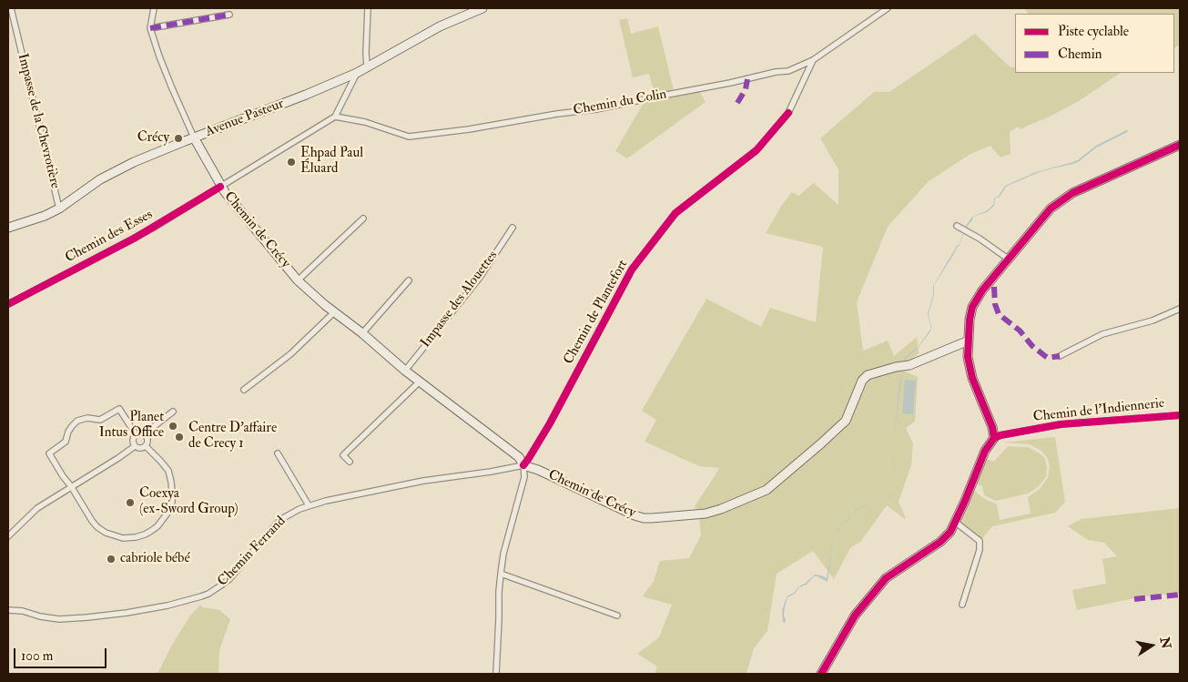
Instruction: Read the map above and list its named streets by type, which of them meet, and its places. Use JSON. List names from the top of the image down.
{
  "streets": {
    "street": [
      "Chemin du Colin",
      "Avenue Pasteur",
      "Impasse de la Chevrotière",
      "Chemin de Crécy",
      "Chemin des Esses",
      "Impasse des Alouettes",
      "Chemin de Plantefort",
      "Chemin de l'Indiennerie",
      "Chemin Ferrand"
    ]
  },
  "crossings": [
    ["Chemin du Colin", "Chemin des Esses"],
    ["Chemin du Colin", "Chemin de Plantefort"],
    ["Avenue Pasteur", "Impasse de la Chevrotière"],
    ["Avenue Pasteur", "Chemin de Crécy"],
    ["Chemin de Crécy", "Chemin des Esses"],
    ["Chemin de Crécy", "Impasse des Alouettes"],
    ["Chemin de Crécy", "Chemin de Plantefort"],
    ["Chemin de Crécy", "Chemin Ferrand"],
    ["Chemin de Plantefort", "Chemin Ferrand"]
  ],
  "places": [
    "Crécy",
    "Ehpad Paul Éluard",
    "Planet Intus Office",
    "Centre D'affaire de Crecy 1",
    "Coexya (ex-Sword Group)",
    "cabriole bébé"
  ],
  "legend": ["Piste cyclable", "Chemin"],
  "scale_bar": "100 m",
  "north": "right"
}
